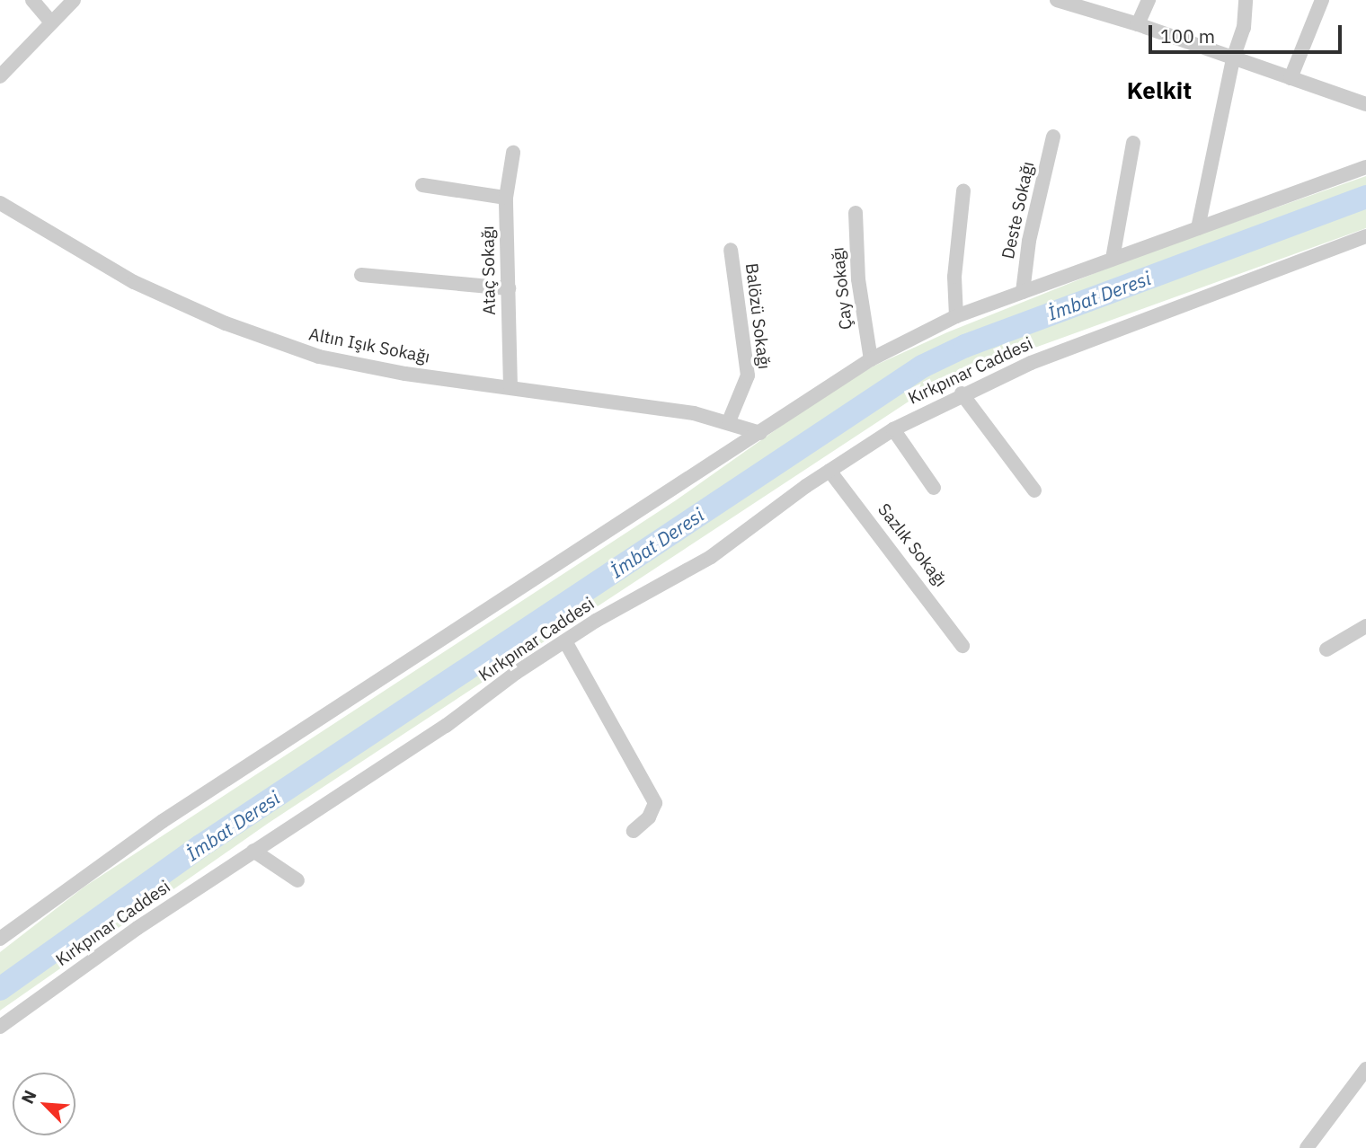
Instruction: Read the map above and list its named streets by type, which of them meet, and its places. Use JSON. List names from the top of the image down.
{
  "streets": {
    "street": [
      "Deste Sokağı",
      "Ataç Sokağı",
      "Çay Sokağı",
      "Balözü Sokağı",
      "Altın Işık Sokağı",
      "Kırkpınar Caddesi",
      "Sazlık Sokağı"
    ]
  },
  "crossings": [
    ["Ataç Sokağı", "Altın Işık Sokağı"],
    ["Balözü Sokağı", "Altın Işık Sokağı"],
    ["Kırkpınar Caddesi", "Sazlık Sokağı"]
  ],
  "districts": ["Kelkit"],
  "water": ["İmbat Deresi"],
  "scale_bar": "100 m",
  "north": "top left"
}
